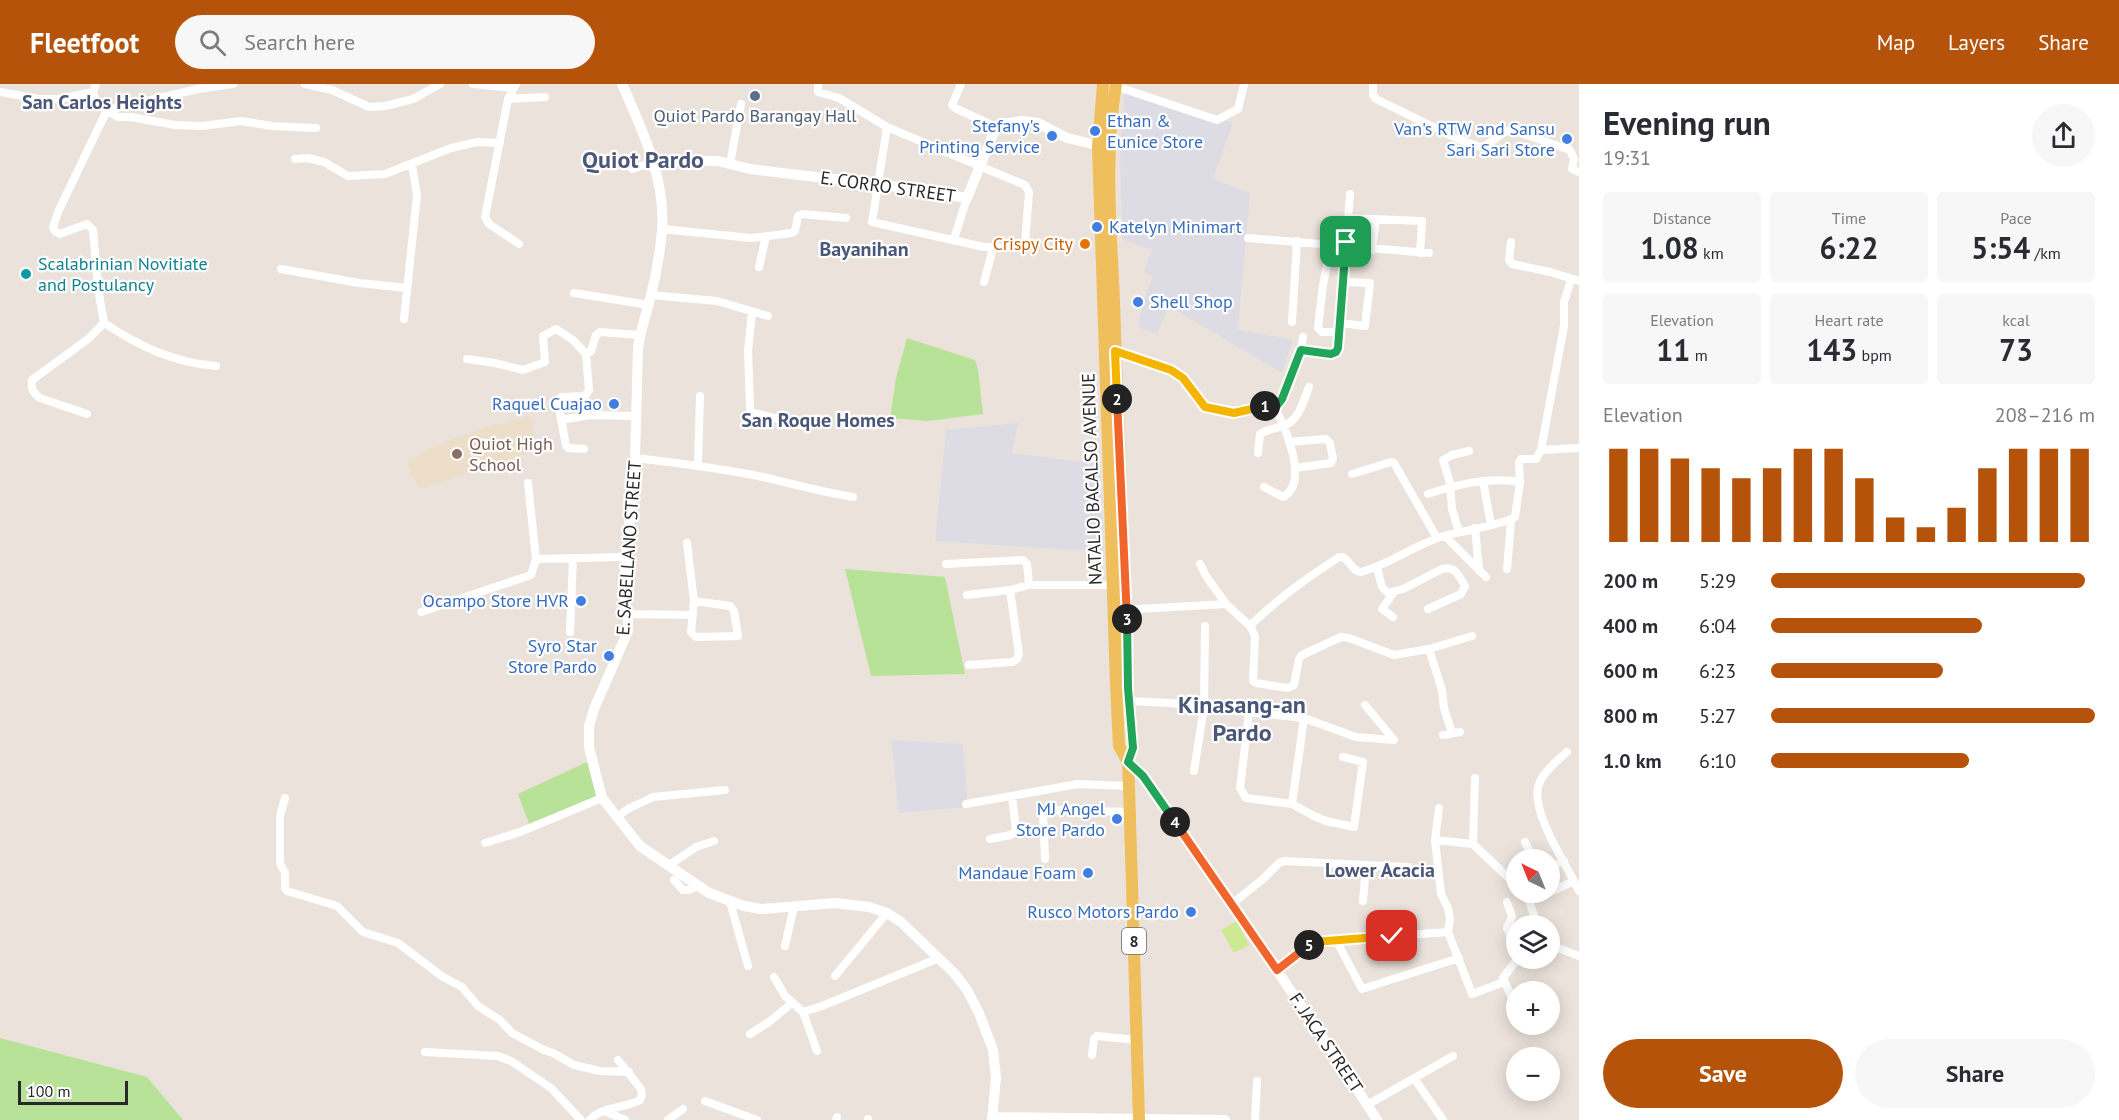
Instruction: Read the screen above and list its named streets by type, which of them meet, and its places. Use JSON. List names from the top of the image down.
{
  "streets": {
    "main road": ["NATALIO BACALSO AVENUE", "8"],
    "street": ["E. CORRO STREET", "E. SABELLANO STREET", "F. JACA STREET"]
  },
  "crossings": [
    ["E. CORRO STREET", "E. SABELLANO STREET"],
    ["NATALIO BACALSO AVENUE", "F. JACA STREET"]
  ],
  "districts": [
    "San Carlos Heights",
    "Quiot Pardo",
    "Bayanihan",
    "San Roque Homes",
    "Kinasang-an Pardo",
    "Lower Acacia"
  ],
  "places": [
    "Quiot Pardo Barangay Hall",
    "Ethan & Eunice Store",
    "Stefany's Printing Service",
    "Van's RTW and Sansu Sari Sari Store",
    "Katelyn Minimart",
    "Crispy City",
    "Scalabrinian Novitiate and Postulancy",
    "Shell Shop",
    "Raquel Cuajao",
    "Quiot High School",
    "Ocampo Store HVR",
    "Syro Star Store Pardo",
    "MJ Angel Store Pardo",
    "Mandaue Foam",
    "Rusco Motors Pardo"
  ],
  "scale_bar": "100 m",
  "north": "top left",
  "page": {
    "header": "Fleetfoot",
    "search": "Search here",
    "nav": ["Map", "Layers", "Share"],
    "heading": ["Evening run", "19:31"],
    "stats": [
      ["Distance", "1.08 km"],
      ["Time", "6:22"],
      ["Pace", "5:54 /km"],
      ["Elevation", "11 m"],
      ["Heart rate", "143 bpm"],
      ["kcal", "73"]
    ],
    "pins": [
      "2",
      "1",
      "3",
      "4",
      "5"
    ],
    "chart": ["Elevation", "208–216 m"],
    "list": [
      {
        "name": "200 m",
        "note": "5:29"
      },
      {
        "name": "400 m",
        "note": "6:04"
      },
      {
        "name": "600 m",
        "note": "6:23"
      },
      {
        "name": "800 m",
        "note": "5:27"
      },
      {
        "name": "1.0 km",
        "note": "6:10"
      }
    ],
    "map_buttons": ["+", "−"],
    "buttons": ["Save", "Share"],
    "scale": "100 m"
  }
}
